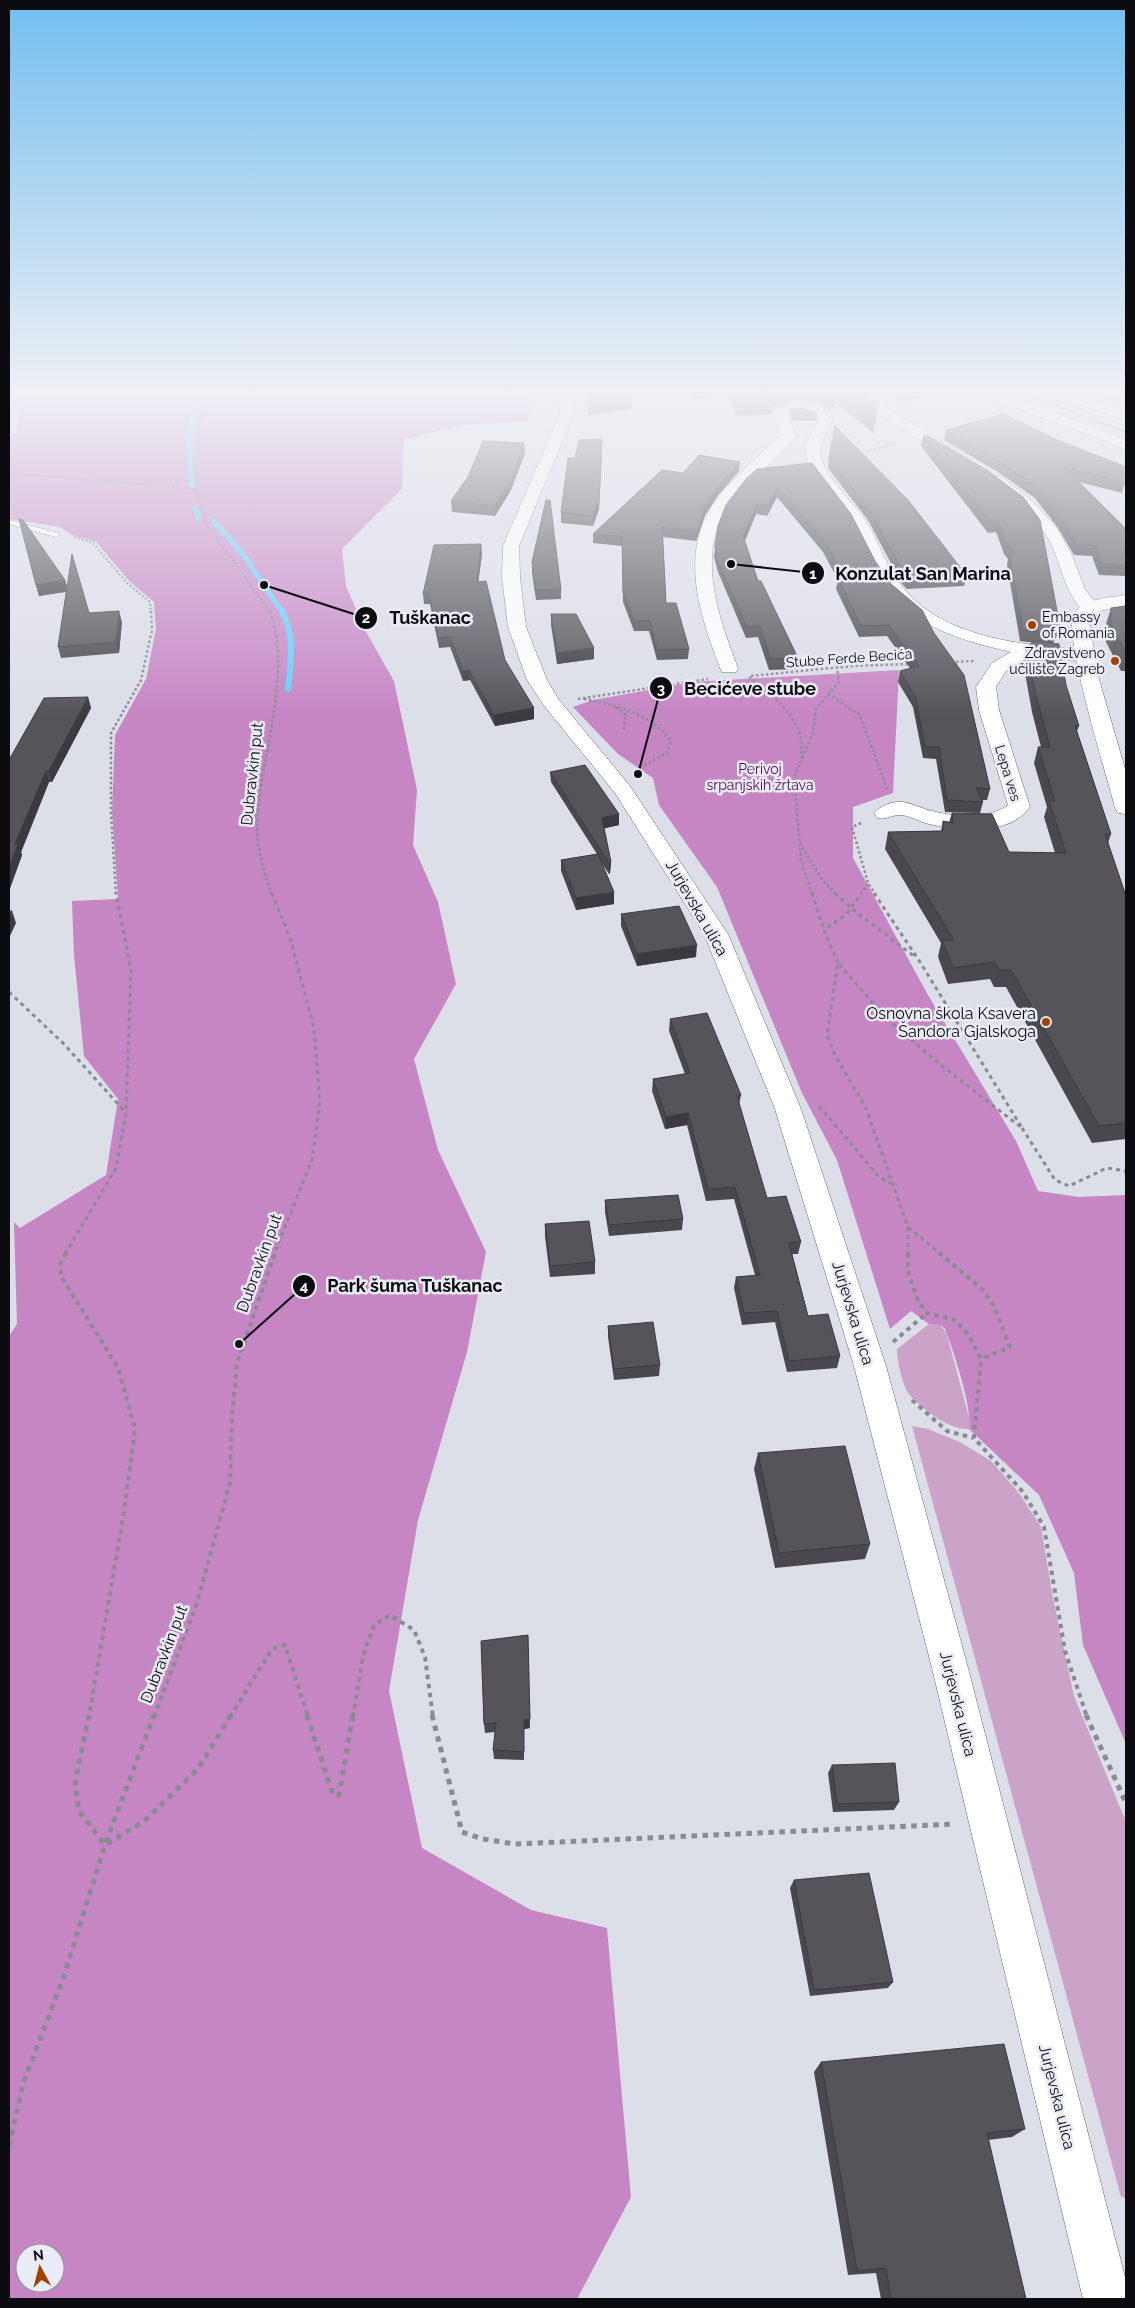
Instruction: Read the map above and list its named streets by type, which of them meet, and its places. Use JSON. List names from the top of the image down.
{
  "streets": {
    "street": ["Lepa ves", "Jurjevska ulica"],
    "path": ["Stube Ferde Becića", "Dubravkin put"]
  },
  "parks": ["Perivoj srpanjskih žrtava"],
  "places": [
    "Konzulat San Marina",
    "Tuškanac",
    "Embassy of Romania",
    "Zdravstveno učilište Zagreb",
    "Becićeve stube",
    "Osnovna škola Ksavera Šandora Gjalskoga",
    "Park šuma Tuškanac"
  ],
  "north": "top"
}
